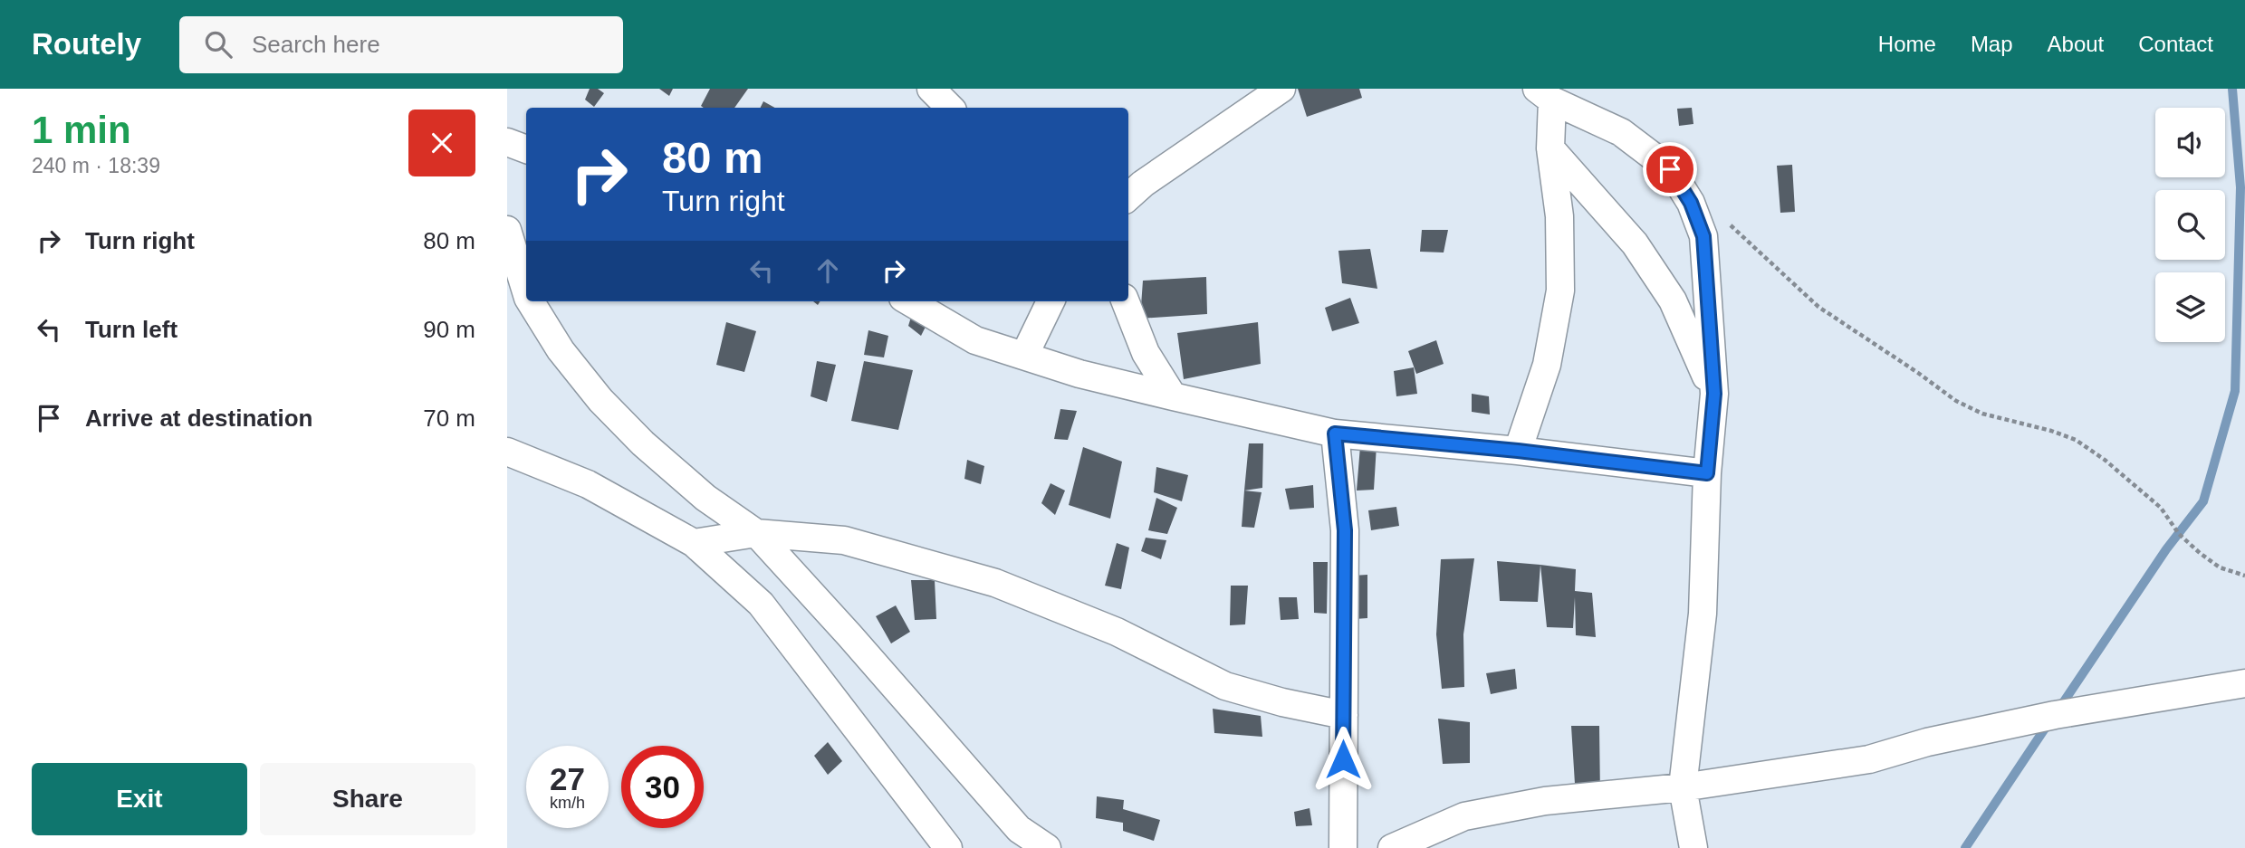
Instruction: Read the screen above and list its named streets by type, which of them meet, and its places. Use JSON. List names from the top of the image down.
{
  "page": {
    "header": "Routely",
    "search": "Search here",
    "nav": [
      "Home",
      "Map",
      "About",
      "Contact"
    ],
    "heading": ["1 min", "240 m · 18:39"],
    "turn": ["80 m", "Turn right"],
    "list": [
      {
        "name": "Turn right",
        "value": "80 m"
      },
      {
        "name": "Turn left",
        "value": "90 m"
      },
      {
        "name": "Arrive at destination",
        "value": "70 m"
      }
    ],
    "speed": "27 km/h",
    "limit": "30",
    "buttons": ["Exit", "Share"]
  }
}
